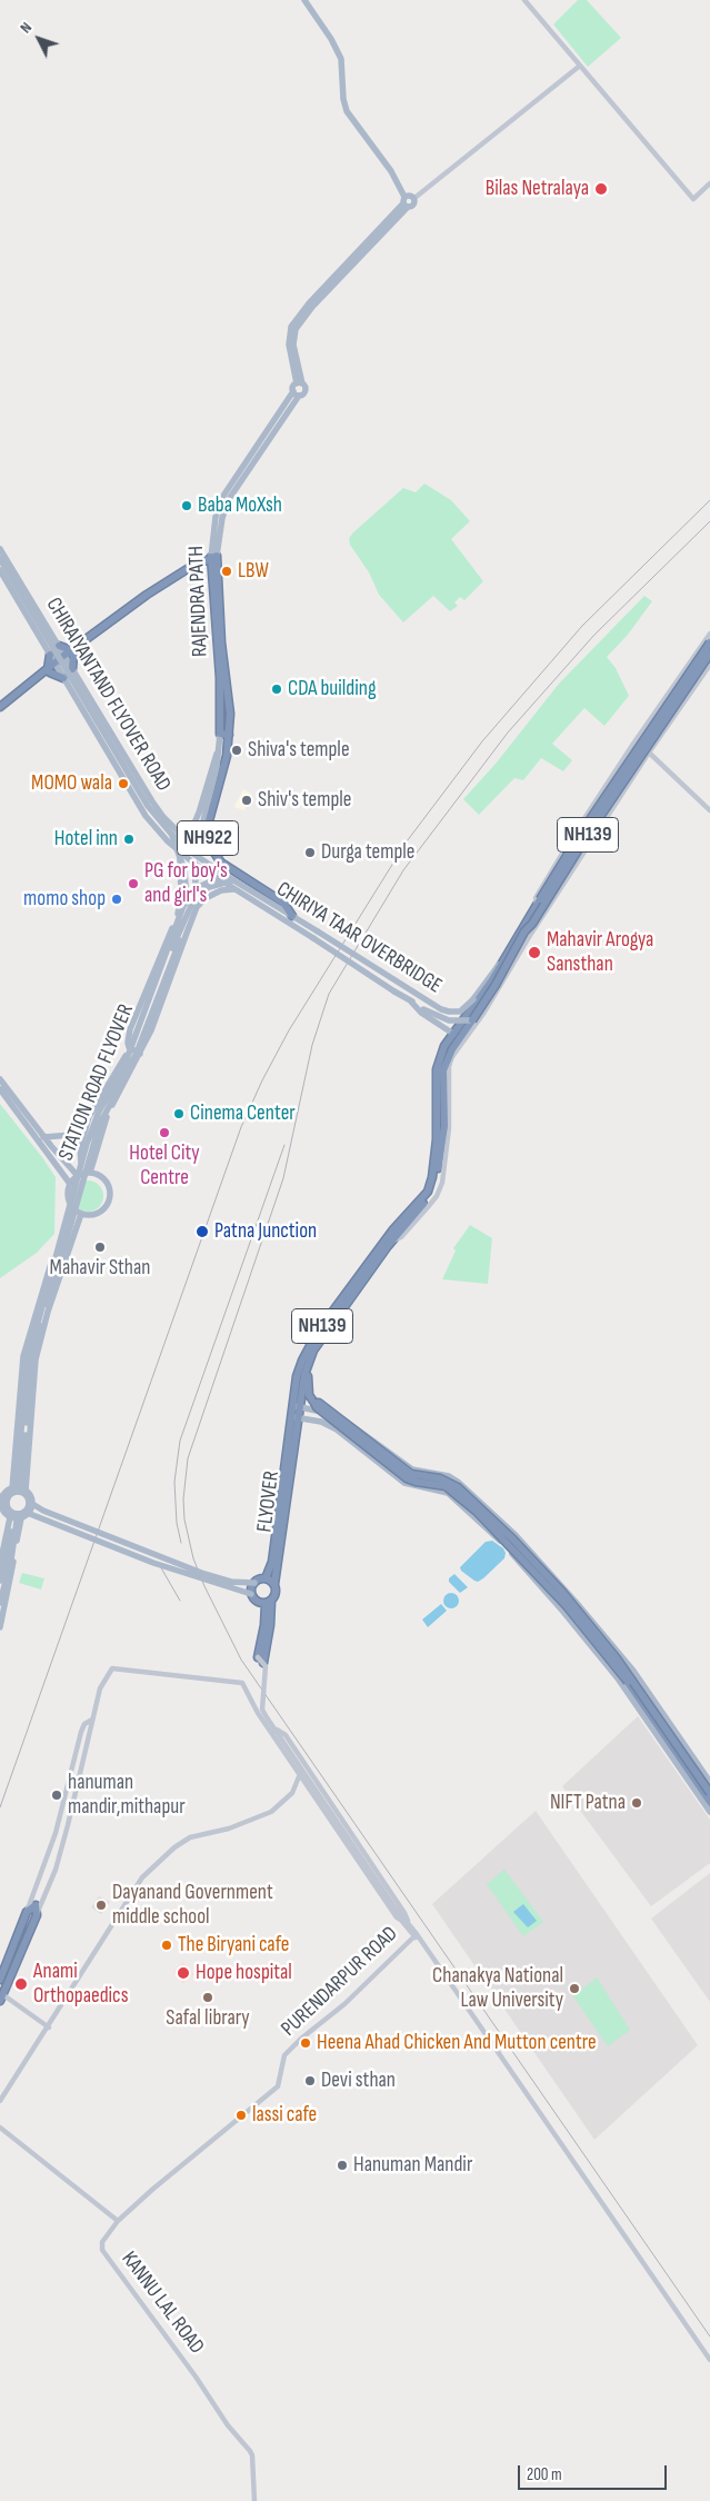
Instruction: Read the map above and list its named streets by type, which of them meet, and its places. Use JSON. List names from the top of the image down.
{
  "streets": {
    "highway": [
      "RAJENDRA PATH",
      "NH139",
      "NH922",
      "CHIRIYA TAAR OVERBRIDGE",
      "FLYOVER"
    ],
    "main road": ["CHIRAIYANTAND FLYOVER ROAD", "STATION ROAD FLYOVER"],
    "street": ["PURENDARPUR ROAD", "KANNU LAL ROAD"]
  },
  "crossings": [
    ["RAJENDRA PATH", "NH922"],
    ["NH139", "CHIRIYA TAAR OVERBRIDGE"],
    ["NH139", "FLYOVER"],
    ["NH922", "CHIRIYA TAAR OVERBRIDGE"],
    ["CHIRIYA TAAR OVERBRIDGE", "STATION ROAD FLYOVER"],
    ["PURENDARPUR ROAD", "KANNU LAL ROAD"]
  ],
  "places": [
    "Bilas Netralaya",
    "Baba MoXsh",
    "LBW",
    "CDA building",
    "Shiva's temple",
    "MOMO wala",
    "Shiv's temple",
    "Hotel inn",
    "Durga temple",
    "PG for boy's and girl's",
    "momo shop",
    "Mahavir Arogya Sansthan",
    "Cinema Center",
    "Hotel City Centre",
    "Patna Junction",
    "Mahavir Sthan",
    "hanuman mandir,mithapur",
    "NIFT Patna",
    "Dayanand Government middle school",
    "The Biryani cafe",
    "Hope hospital",
    "Anami Orthopaedics",
    "Chanakya National Law University",
    "Safal library",
    "Heena Ahad Chicken And Mutton centre",
    "Devi sthan",
    "lassi cafe",
    "Hanuman Mandir"
  ],
  "scale_bar": "200 m",
  "north": "top left"
}
